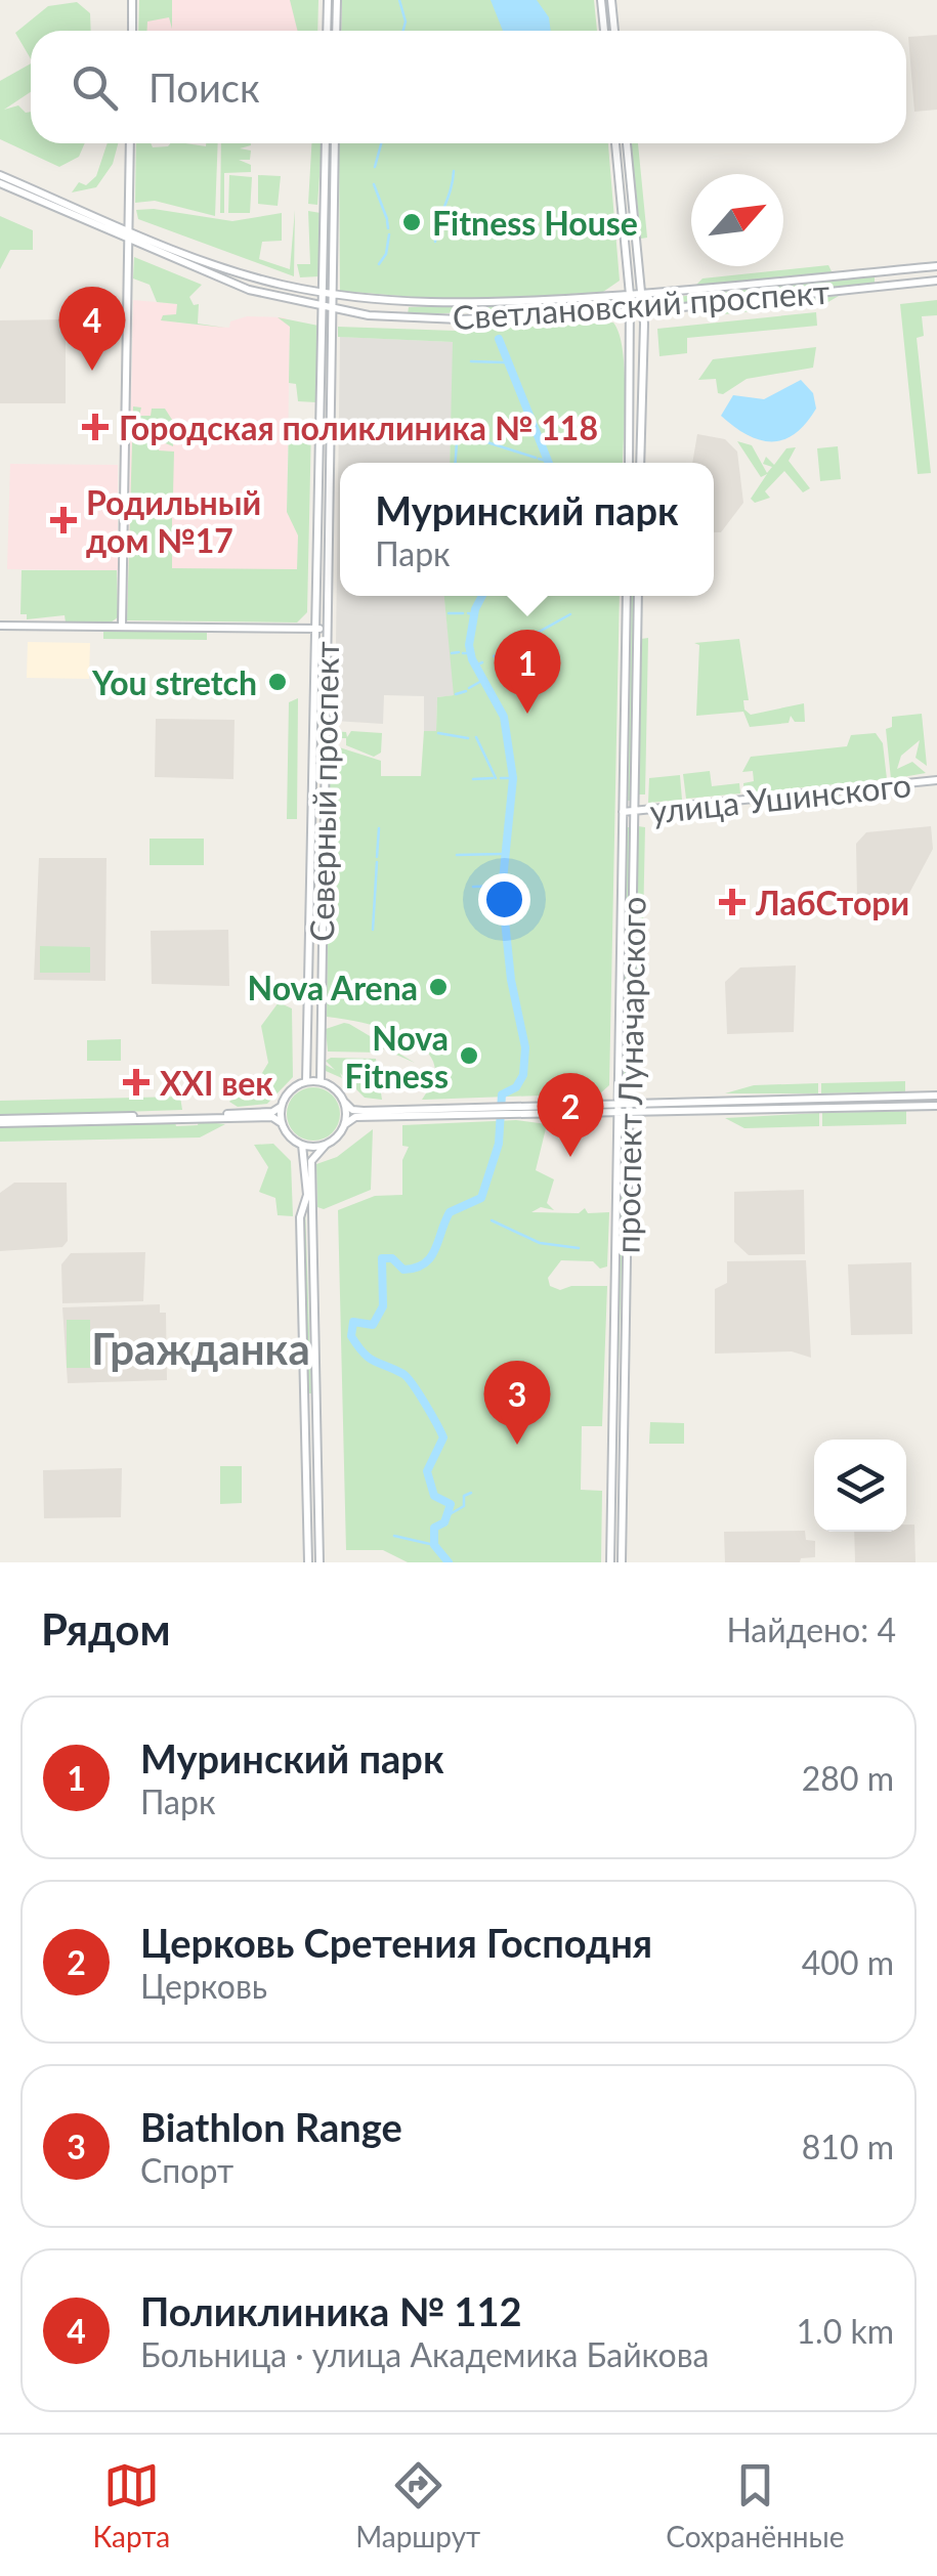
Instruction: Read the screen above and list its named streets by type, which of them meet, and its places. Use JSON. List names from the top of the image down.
{
  "streets": {
    "main road": [
      "Светлановский проспект",
      "Северный проспект",
      "улица Ушинского",
      "проспект Луначарского"
    ]
  },
  "crossings": [
    ["Светлановский проспект", "Северный проспект"],
    ["улица Ушинского", "проспект Луначарского"]
  ],
  "districts": ["Гражданка"],
  "places": {
    "other": [
      "Fitness House",
      "You stretch",
      "Nova Arena",
      "Nova Fitness"
    ],
    "health": [
      "Городская поликлиника № 118",
      "Родильный дом №17",
      "ЛабСтори",
      "XXI век"
    ]
  },
  "north": "top right",
  "page": {
    "search": "Поиск",
    "pins": [
      "4",
      "1",
      "2",
      "3"
    ],
    "popup": ["Муринский парк", "Парк"],
    "heading": ["Рядом", "Найдено: 4"],
    "list": [
      {
        "mark": "1",
        "name": "Муринский парк",
        "note": "Парк",
        "value": "280 m"
      },
      {
        "mark": "2",
        "name": "Церковь Сретения Господня",
        "note": "Церковь",
        "value": "400 m"
      },
      {
        "mark": "3",
        "name": "Biathlon Range",
        "note": "Спорт",
        "value": "810 m"
      },
      {
        "mark": "4",
        "name": "Поликлиника № 112",
        "note": "Больница · улица Академика Байкова",
        "value": "1.0 km"
      }
    ],
    "nav": ["Карта", "Маршрут", "Сохранённые"]
  }
}
